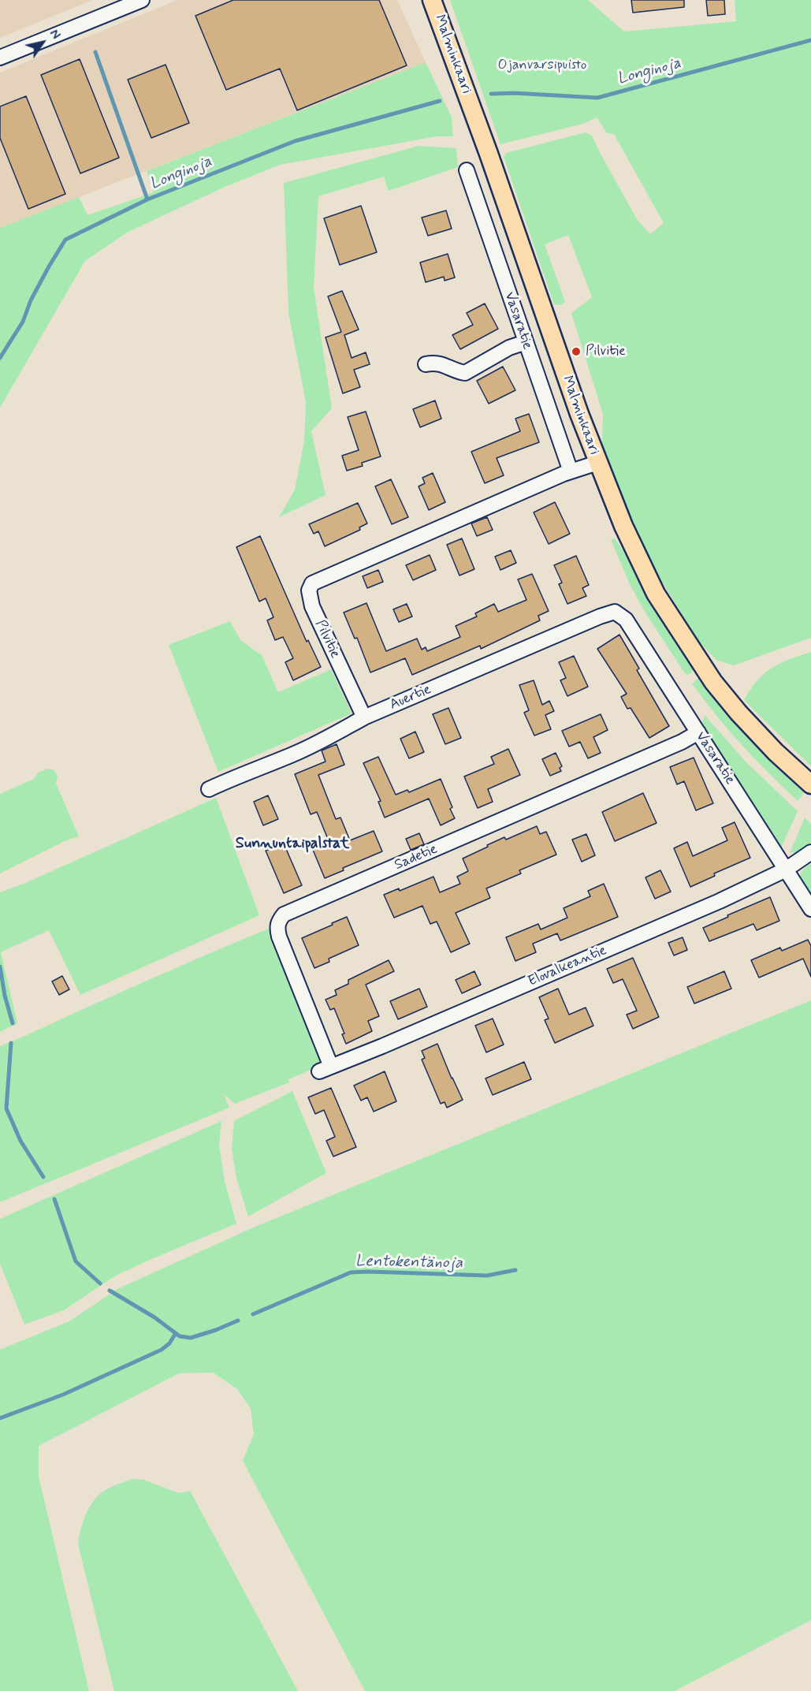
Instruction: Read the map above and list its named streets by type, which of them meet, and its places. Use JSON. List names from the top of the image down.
{
  "streets": {
    "main road": ["Malminkaari"],
    "street": [
      "Vasaratie",
      "Pilvitie",
      "Auertie",
      "Sadetie",
      "Elovalkeantie"
    ]
  },
  "crossings": [
    ["Malminkaari", "Pilvitie"],
    ["Vasaratie", "Pilvitie"],
    ["Vasaratie", "Auertie"],
    ["Vasaratie", "Sadetie"],
    ["Vasaratie", "Elovalkeantie"],
    ["Pilvitie", "Auertie"],
    ["Sadetie", "Elovalkeantie"]
  ],
  "districts": ["Sunnuntaipalstat"],
  "water": ["Longinoja", "Lentokentänoja"],
  "parks": ["Ojanvarsipuisto"],
  "places": ["Pilvitie"],
  "north": "top right"
}
